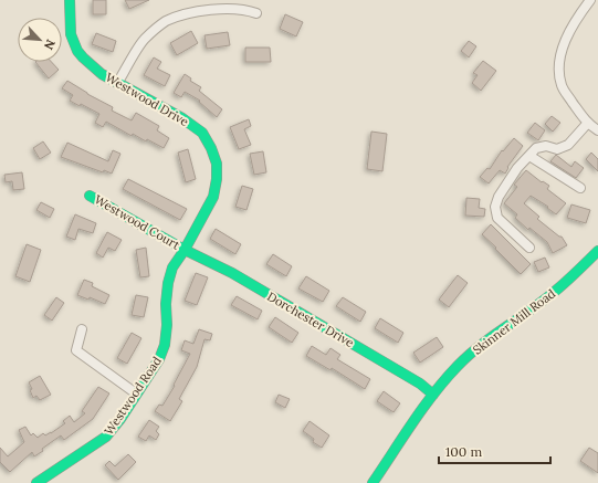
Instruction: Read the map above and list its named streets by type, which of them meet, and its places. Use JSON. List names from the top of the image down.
{
  "streets": {
    "street": [
      "Westwood Drive",
      "Westwood Court",
      "Dorchester Drive",
      "Skinner Mill Road",
      "Westwood Road"
    ]
  },
  "crossings": [
    ["Westwood Drive", "Westwood Court"],
    ["Westwood Drive", "Dorchester Drive"],
    ["Westwood Drive", "Westwood Road"],
    ["Westwood Court", "Dorchester Drive"],
    ["Westwood Court", "Westwood Road"],
    ["Dorchester Drive", "Skinner Mill Road"],
    ["Dorchester Drive", "Westwood Road"]
  ],
  "scale_bar": "100 m",
  "north": "bottom right"
}
